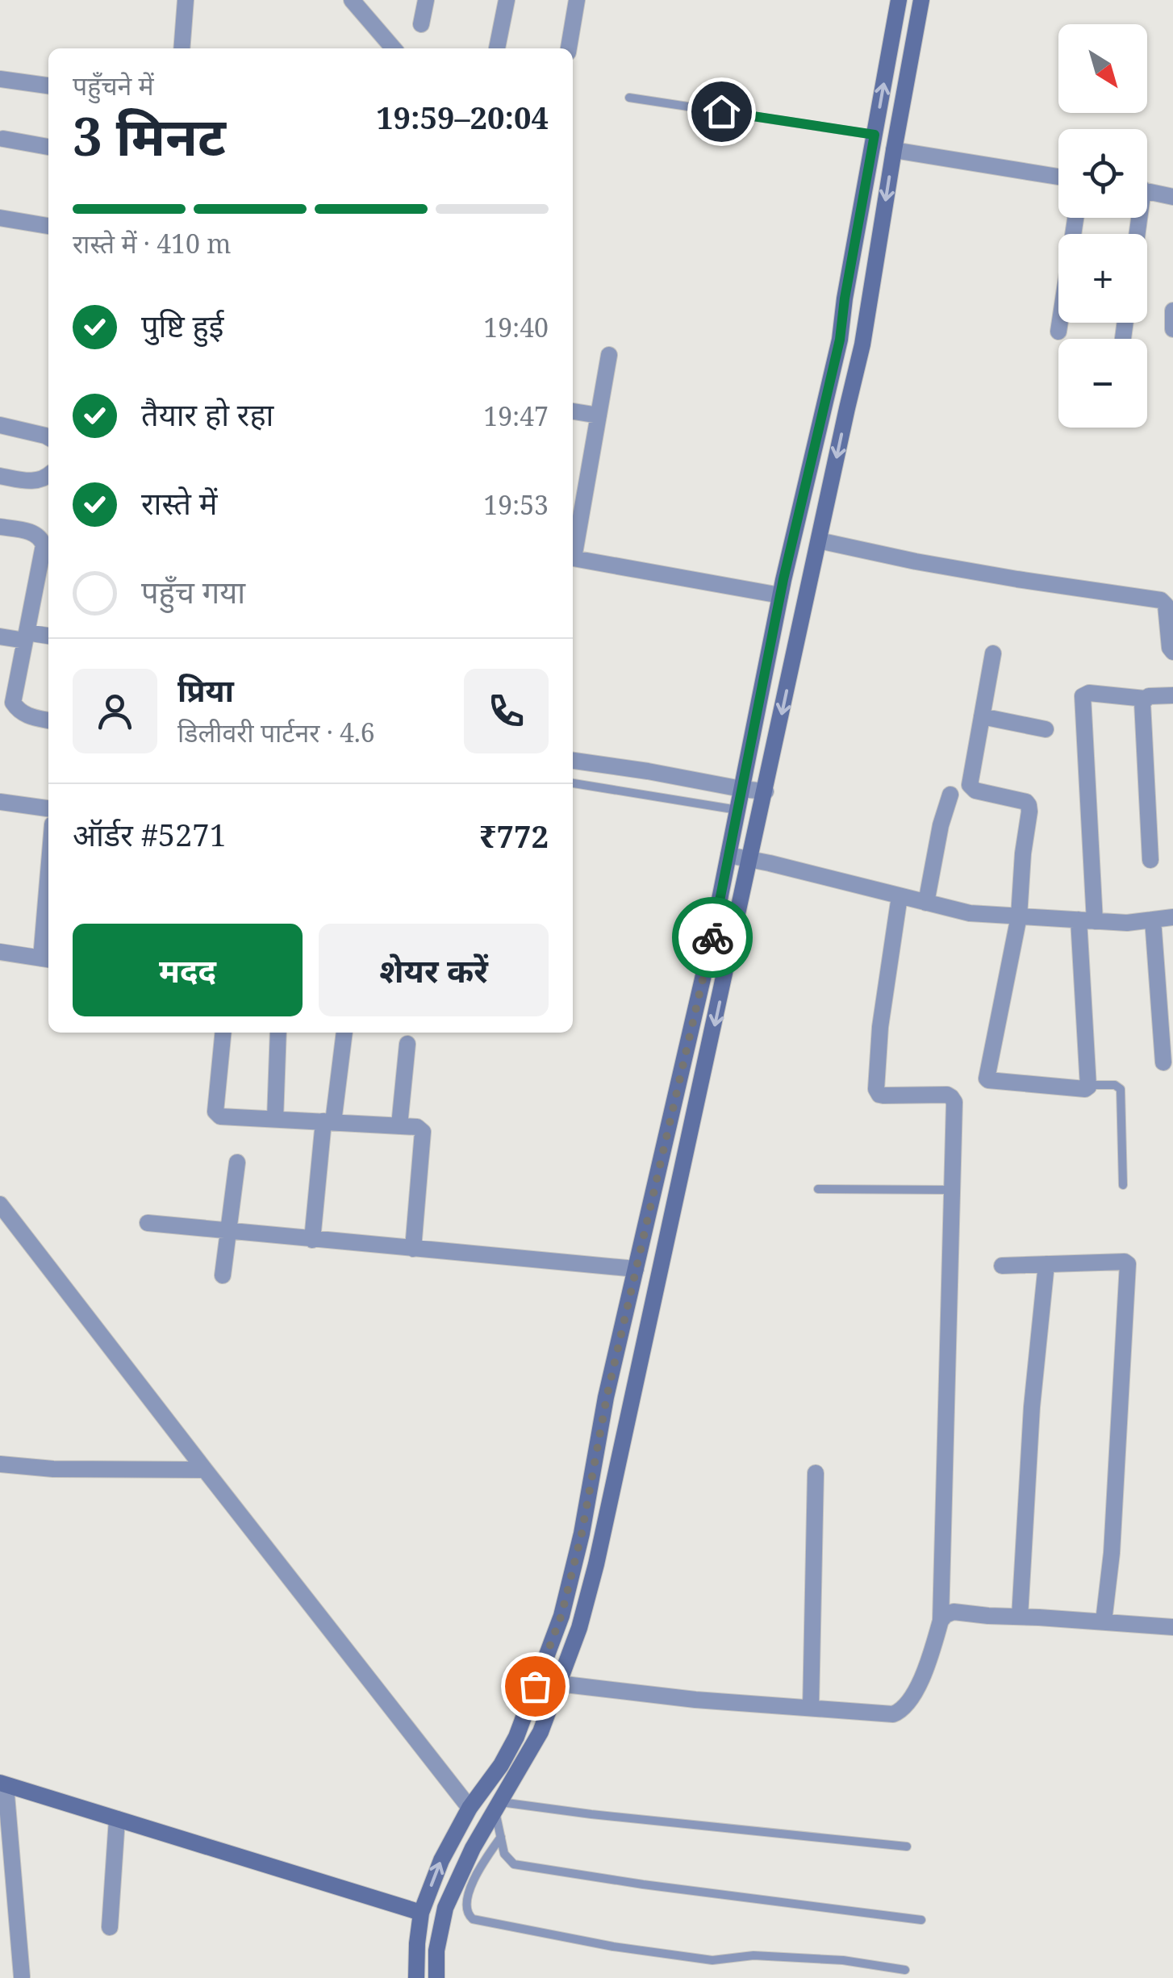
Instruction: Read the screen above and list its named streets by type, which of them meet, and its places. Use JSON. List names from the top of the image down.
{
  "north": "bottom right",
  "page": {
    "map_buttons": ["+", "−"],
    "heading": ["3 मिनट", "पहुँचने में", "19:59–20:04"],
    "panel": [
      "प्रिया",
      "डिलीवरी पार्टनर · 4.6",
      "ऑर्डर #5271",
      "₹772"
    ],
    "bar": "रास्ते में · 410 m",
    "list": [
      ["पुष्टि हुई", "19:40"],
      ["तैयार हो रहा", "19:47"],
      ["रास्ते में", "19:53"],
      "पहुँच गया"
    ],
    "buttons": ["मदद", "शेयर करें"]
  }
}
